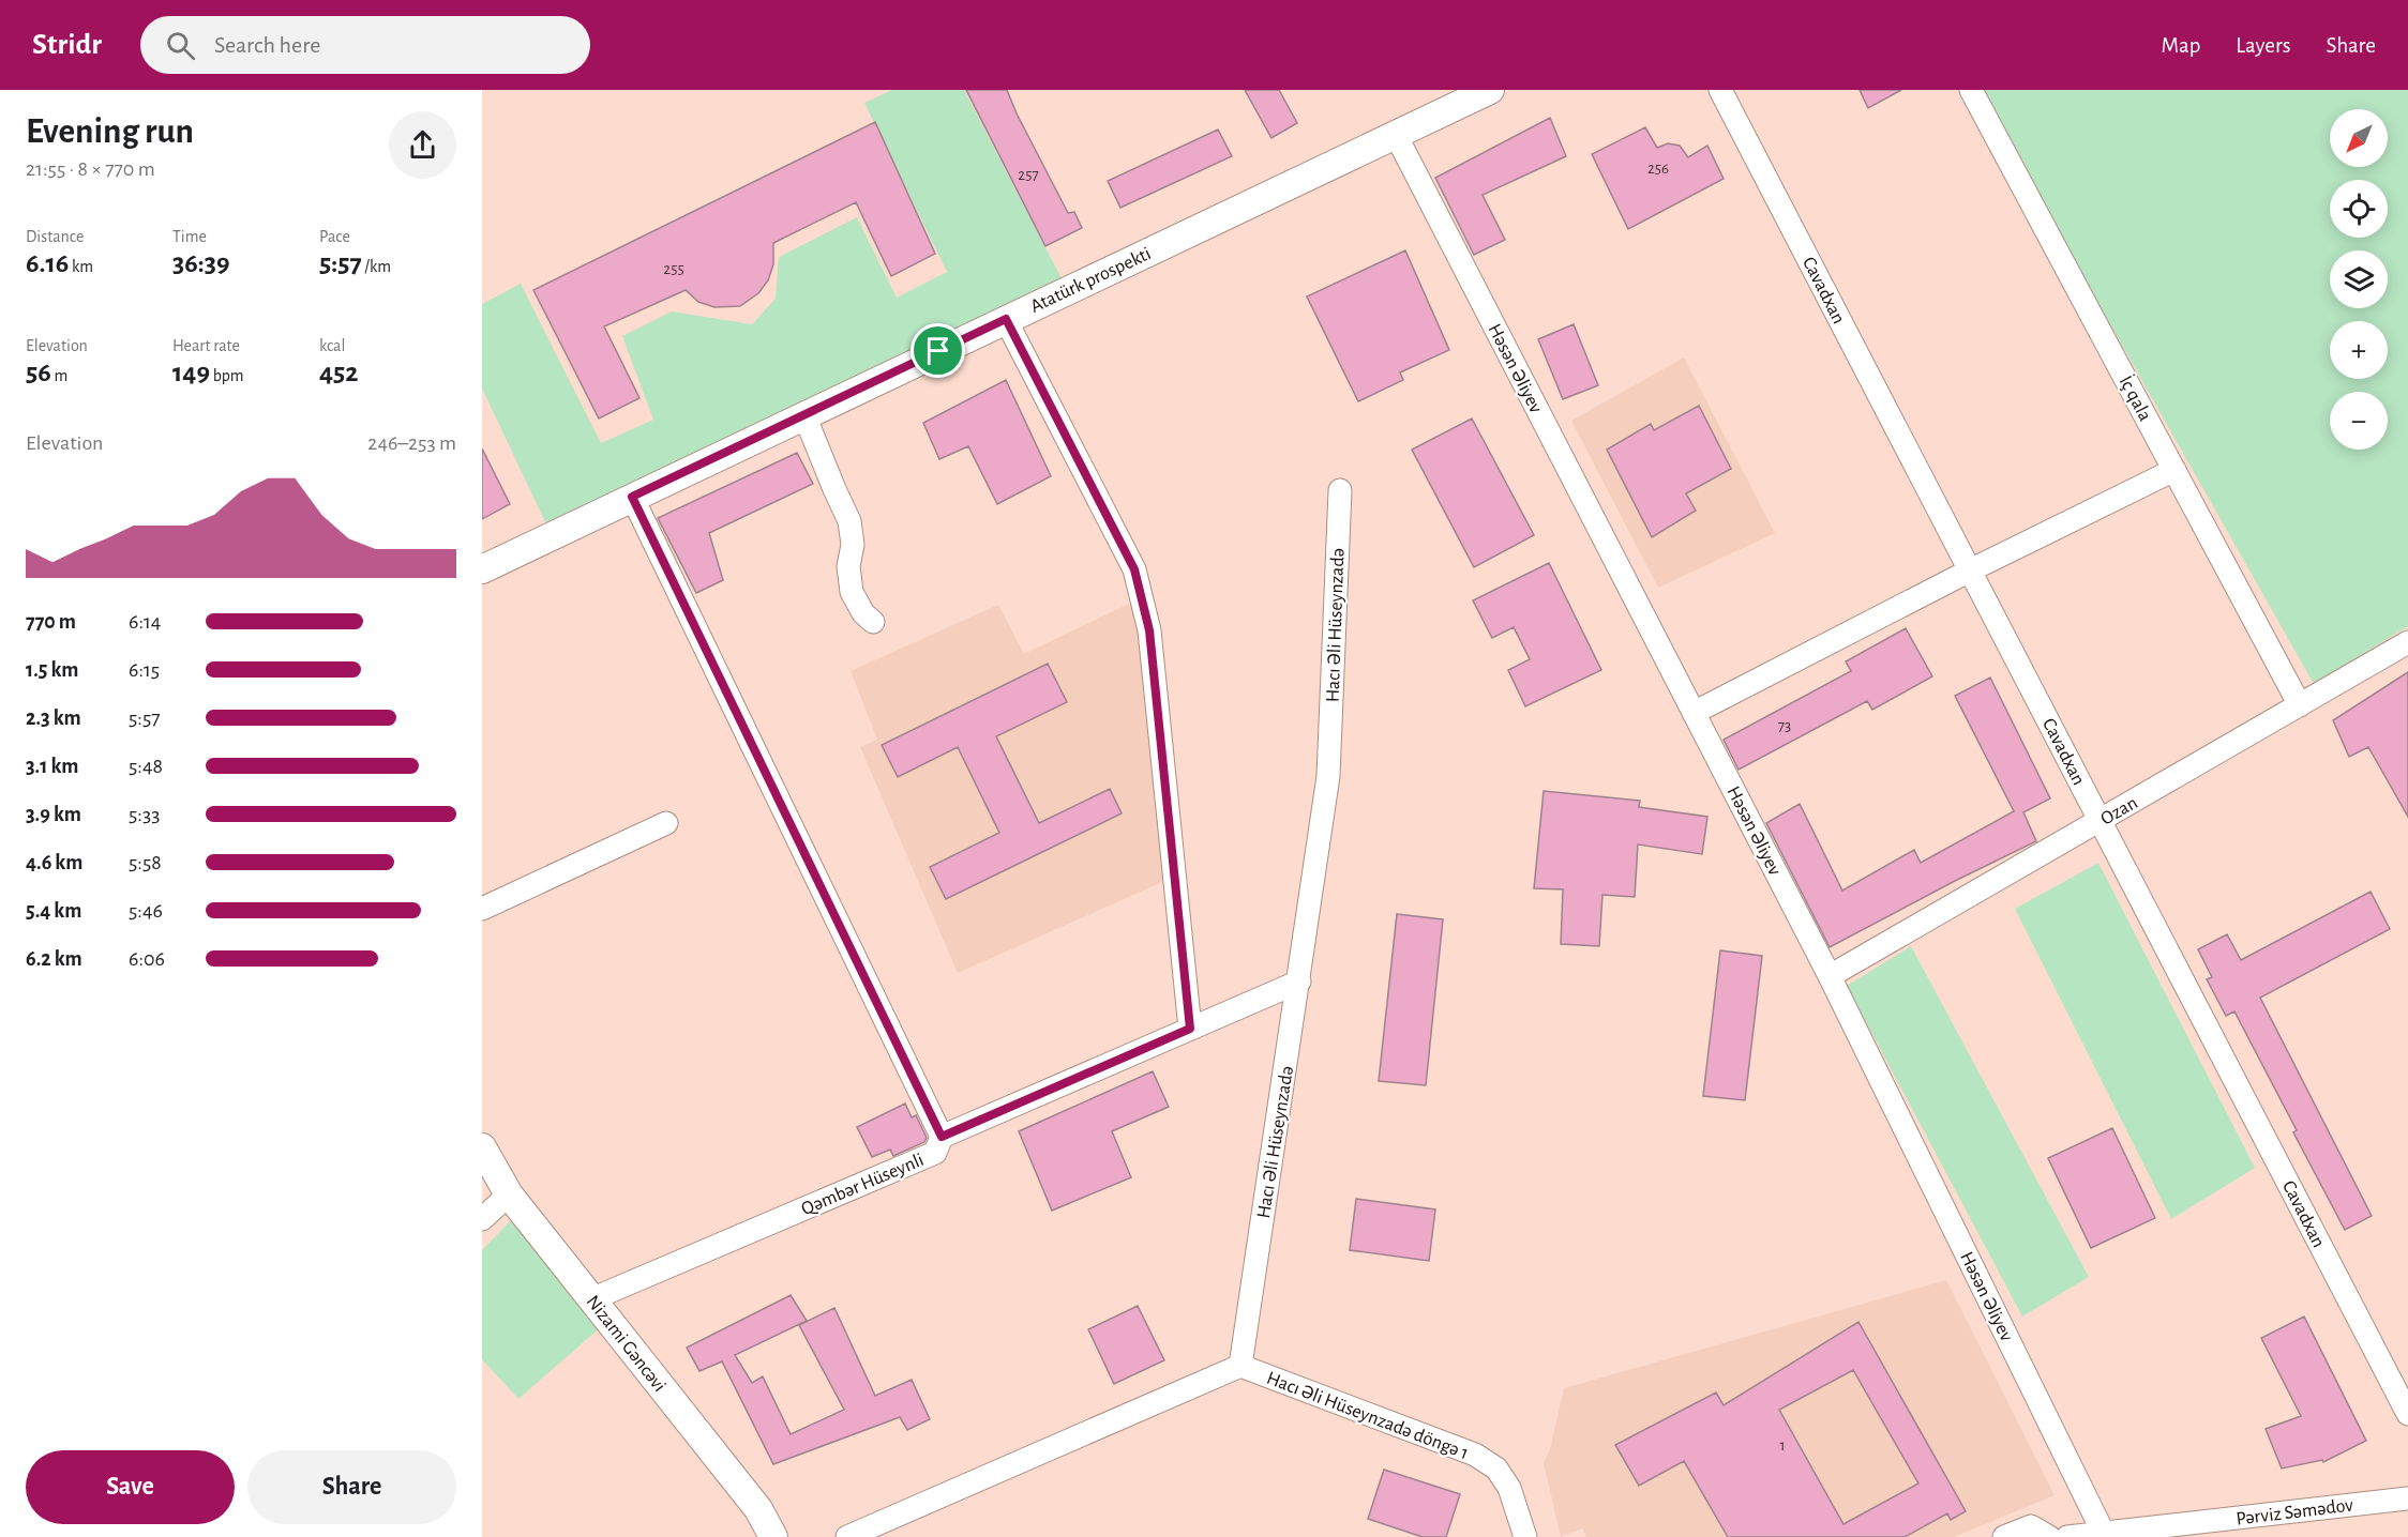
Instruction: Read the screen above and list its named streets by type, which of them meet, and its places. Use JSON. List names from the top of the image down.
{
  "streets": {
    "main road": ["Atatürk prospekti", "Nizami Gəncəvi"],
    "street": [
      "Cavadxan",
      "Həsən Əliyev",
      "İç qala",
      "Hacı Əli Hüseynzadə",
      "Ozan",
      "Qəmbər Hüseynli",
      "Hacı Əli Hüseynzadə döngə 1",
      "Pərviz Səmədov"
    ]
  },
  "crossings": [
    ["Atatürk prospekti", "Həsən Əliyev"],
    ["Cavadxan", "Ozan"],
    ["Həsən Əliyev", "Ozan"],
    ["Həsən Əliyev", "Pərviz Səmədov"],
    ["İç qala", "Ozan"],
    ["Hacı Əli Hüseynzadə", "Qəmbər Hüseynli"],
    ["Hacı Əli Hüseynzadə", "Hacı Əli Hüseynzadə döngə 1"],
    ["Qəmbər Hüseynli", "Nizami Gəncəvi"]
  ],
  "house_numbers": [
    "256",
    "257",
    "255",
    "73",
    "1"
  ],
  "north": "bottom left",
  "page": {
    "header": "Stridr",
    "search": "Search here",
    "nav": ["Map", "Layers", "Share"],
    "heading": ["Evening run", "21:55 · 8 × 770 m"],
    "map_buttons": ["+", "−"],
    "stats": [
      ["Distance", "6.16 km"],
      ["Time", "36:39"],
      ["Pace", "5:57 /km"],
      ["Elevation", "56 m"],
      ["Heart rate", "149 bpm"],
      ["kcal", "452"]
    ],
    "chart": ["Elevation", "246–253 m"],
    "list": [
      {
        "name": "770 m",
        "note": "6:14"
      },
      {
        "name": "1.5 km",
        "note": "6:15"
      },
      {
        "name": "2.3 km",
        "note": "5:57"
      },
      {
        "name": "3.1 km",
        "note": "5:48"
      },
      {
        "name": "3.9 km",
        "note": "5:33"
      },
      {
        "name": "4.6 km",
        "note": "5:58"
      },
      {
        "name": "5.4 km",
        "note": "5:46"
      },
      {
        "name": "6.2 km",
        "note": "6:06"
      }
    ],
    "buttons": ["Save", "Share"]
  }
}
